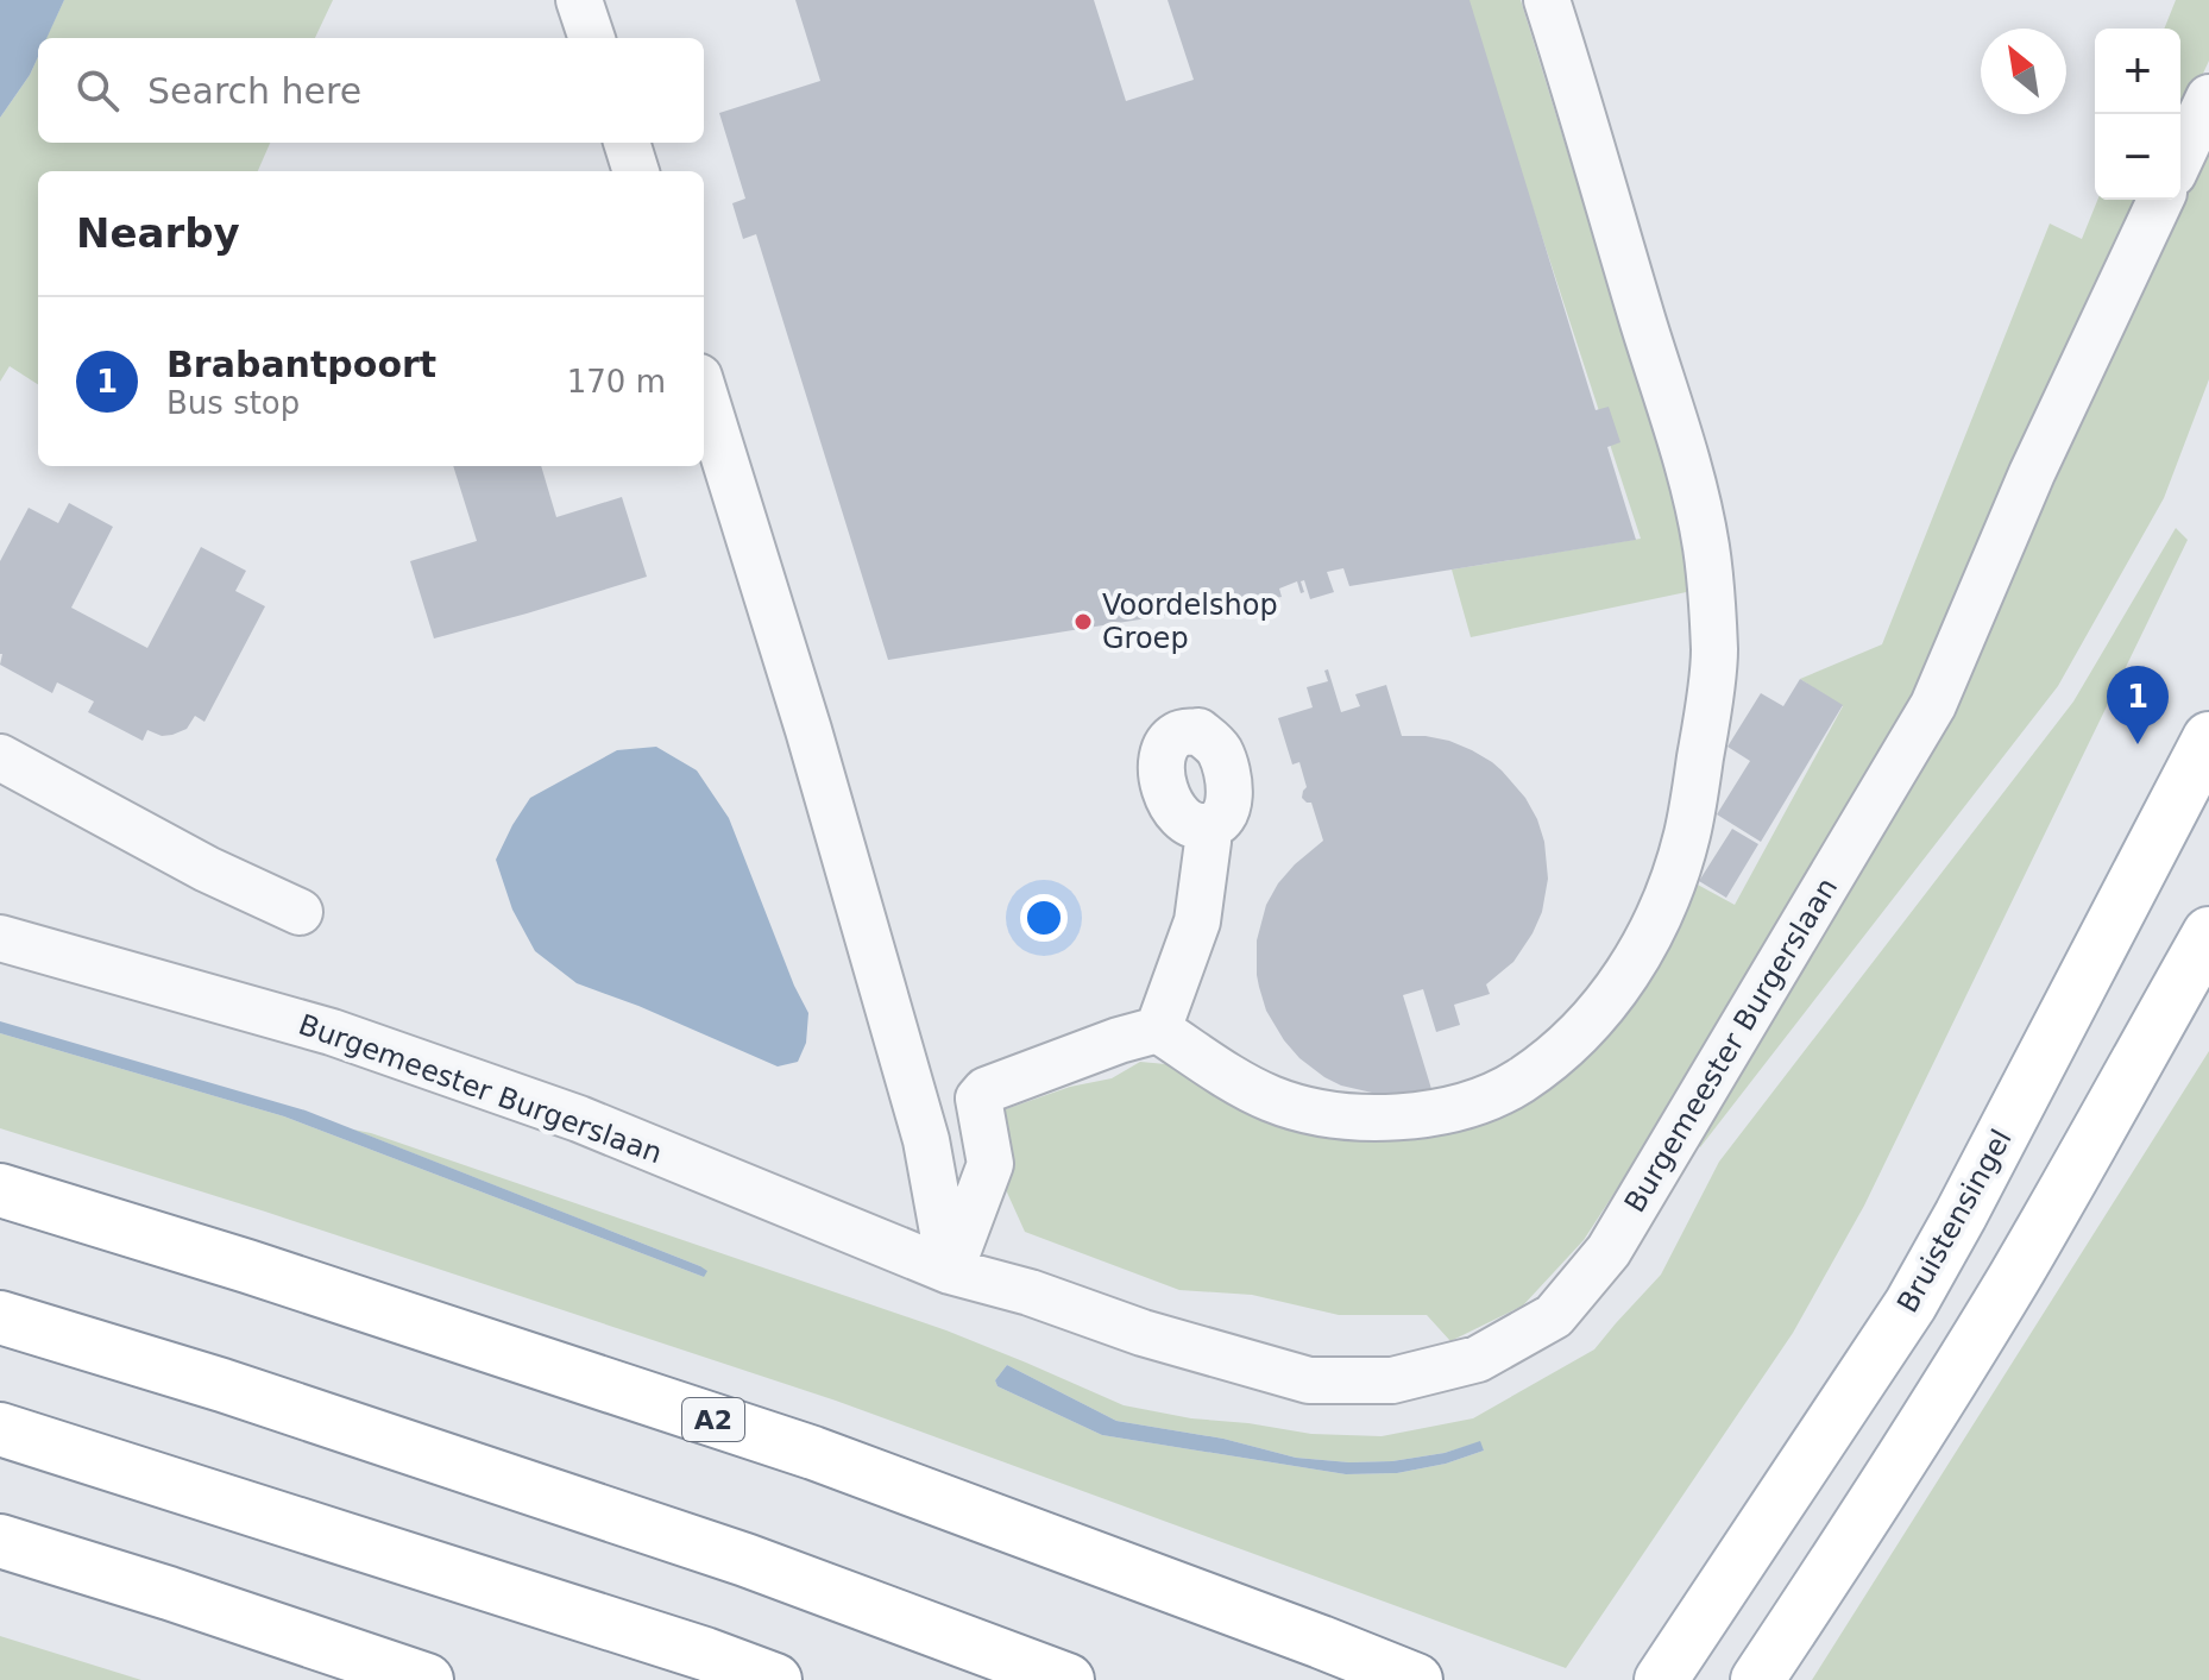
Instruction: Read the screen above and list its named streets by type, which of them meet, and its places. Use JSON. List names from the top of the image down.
{
  "streets": {
    "main road": ["Bruistensingel", "A2"],
    "street": ["Burgemeester Burgerslaan"]
  },
  "places": ["Voordelshop Groep"],
  "north": "top left",
  "page": {
    "map_buttons": ["+", "−"],
    "search": "Search here",
    "heading": "Nearby",
    "list": [
      {
        "mark": "1",
        "name": "Brabantpoort",
        "note": "Bus stop",
        "value": "170 m"
      }
    ],
    "pins": "1"
  }
}
